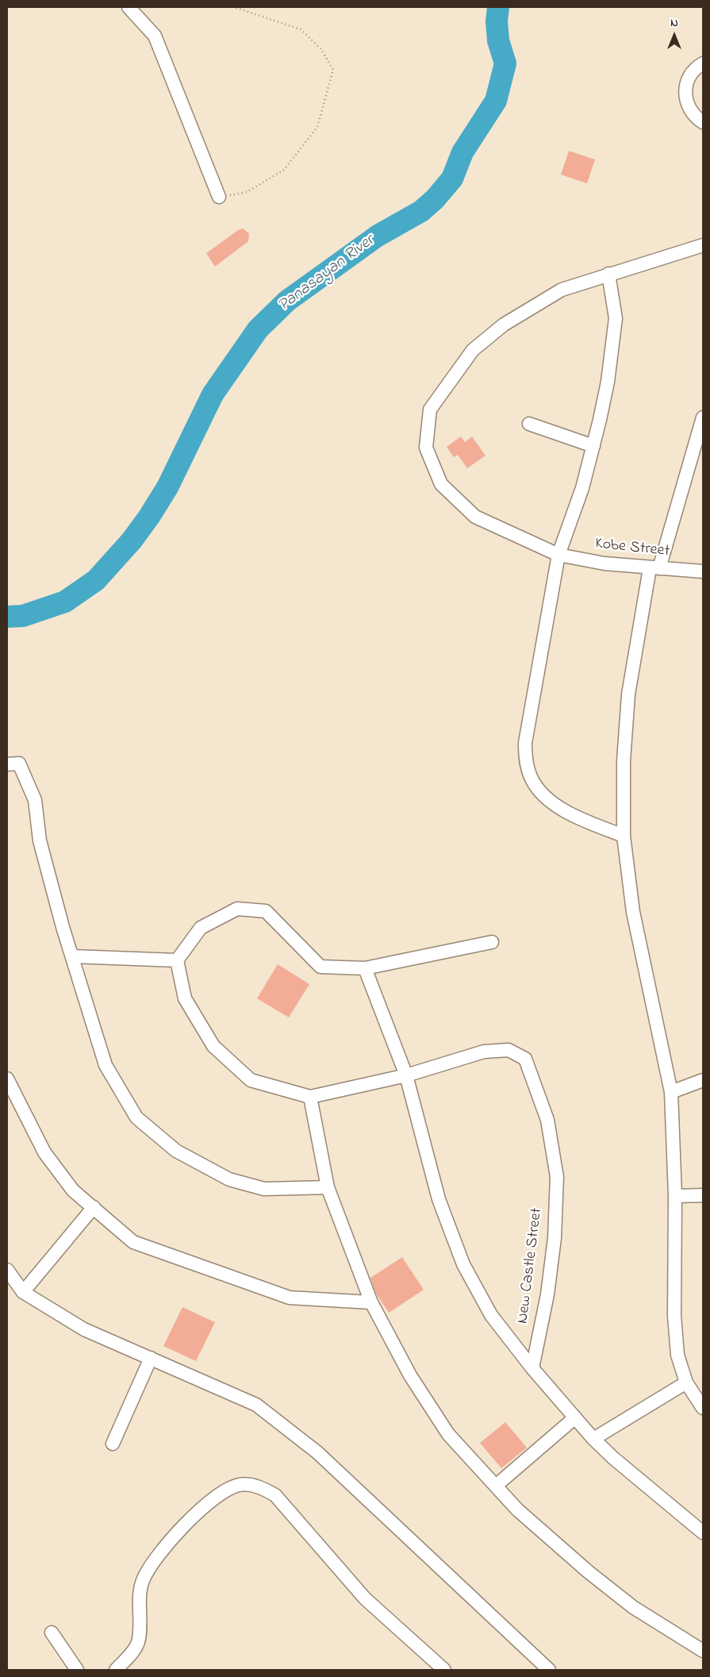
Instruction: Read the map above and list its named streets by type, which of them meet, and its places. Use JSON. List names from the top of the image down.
{
  "streets": {
    "street": ["Kobe Street", "New Castle Street"]
  },
  "water": ["Panasayan River"],
  "north": "top"
}
